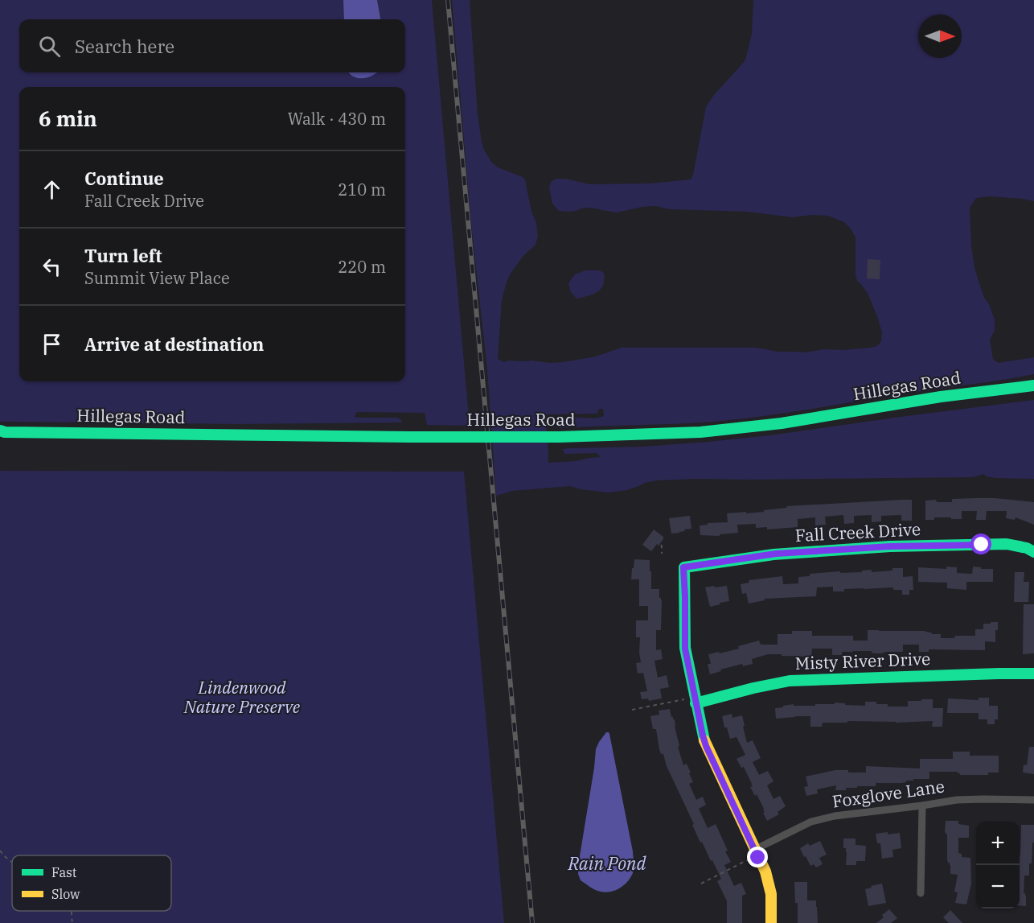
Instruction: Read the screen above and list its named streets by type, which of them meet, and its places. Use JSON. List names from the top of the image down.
{
  "streets": {
    "street": [
      "Hillegas Road",
      "Fall Creek Drive",
      "Misty River Drive",
      "Foxglove Lane"
    ]
  },
  "crossings": [
    ["Fall Creek Drive", "Misty River Drive"]
  ],
  "water": ["Rain Pond"],
  "parks": ["Lindenwood Nature Preserve"],
  "legend": ["Fast", "Slow"],
  "north": "right",
  "page": {
    "search": "Search here",
    "heading": ["6 min", "Walk · 430 m"],
    "list": [
      ["Continue", "Fall Creek Drive", "210 m"],
      ["Turn left", "Summit View Place", "220 m"],
      "Arrive at destination"
    ],
    "map_buttons": ["+", "−"]
  }
}
